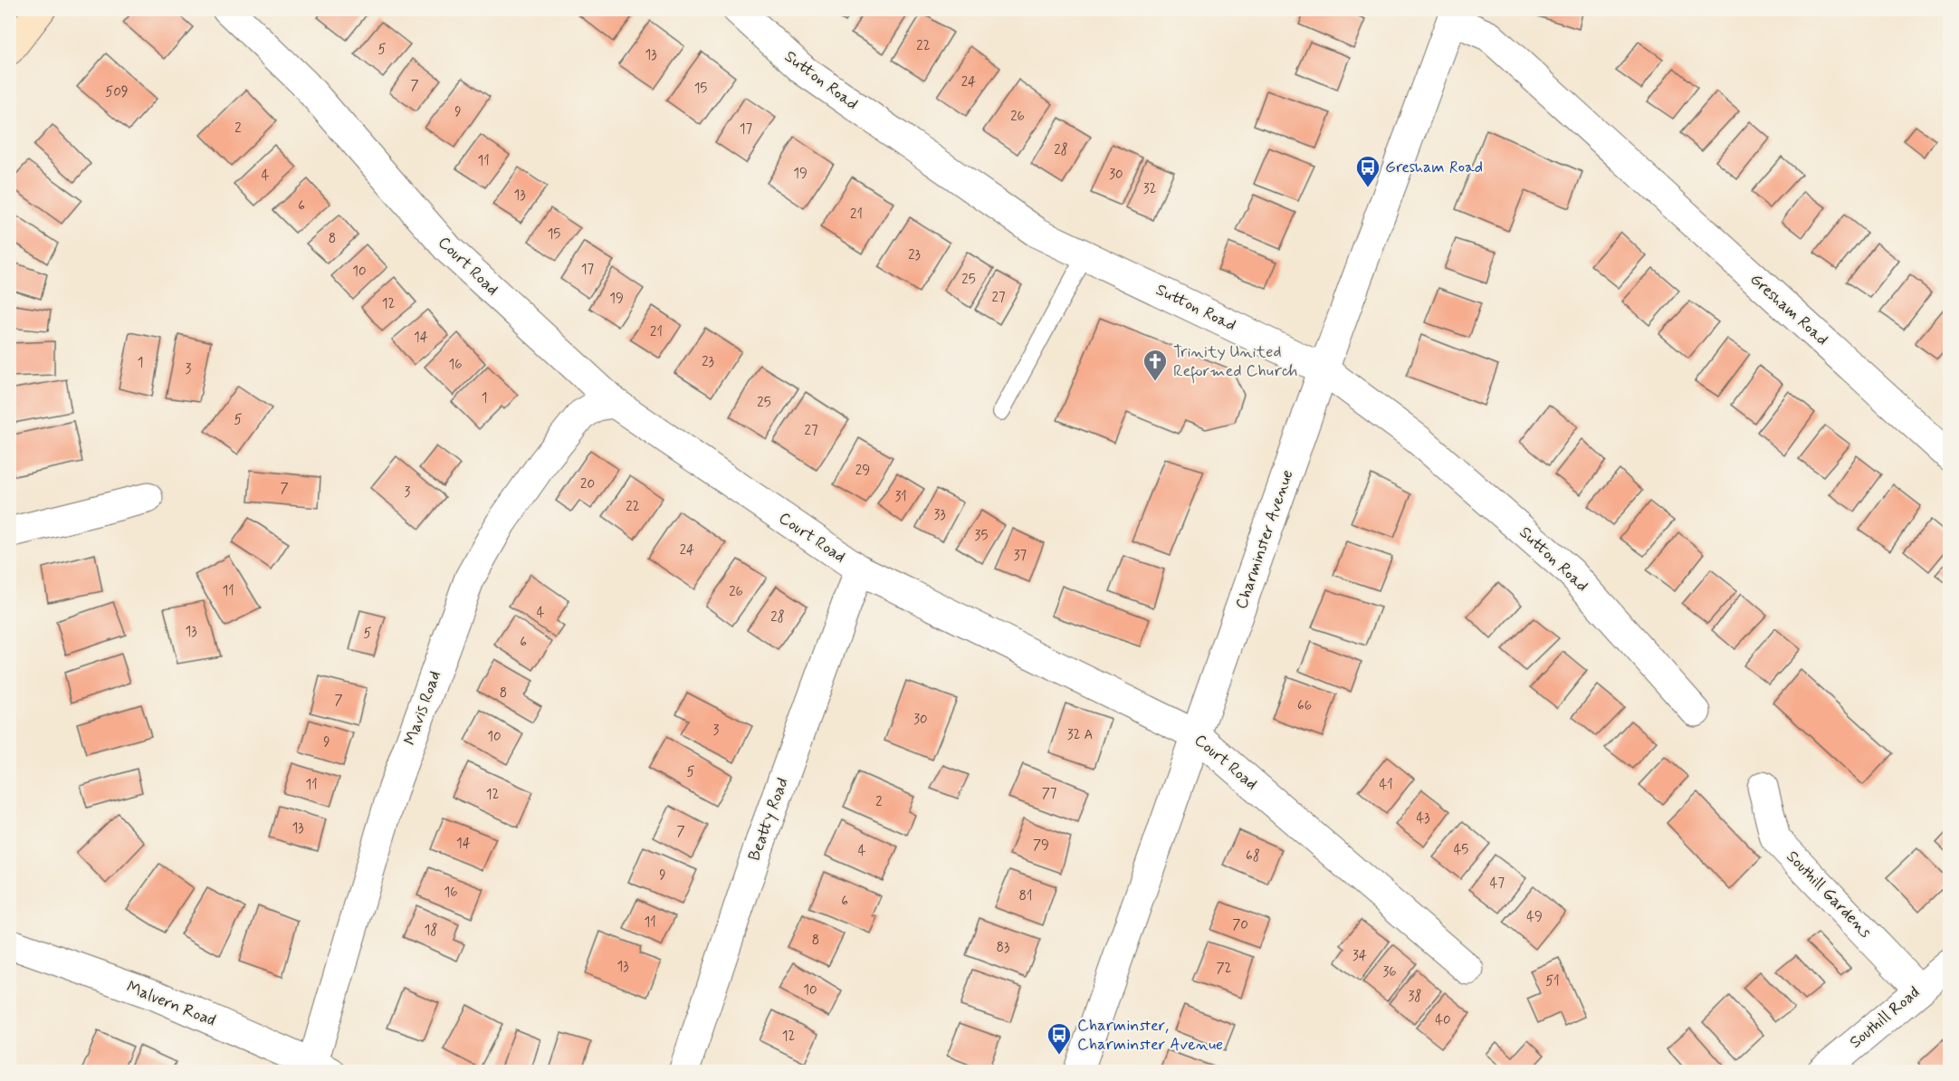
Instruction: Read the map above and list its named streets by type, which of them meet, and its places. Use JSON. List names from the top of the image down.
{
  "streets": {
    "street": [
      "Sutton Road",
      "Court Road",
      "Gresham Road",
      "Charminster Avenue",
      "Mavis Road",
      "Beatty Road",
      "Southill Gardens",
      "Malvern Road",
      "Southill Road"
    ]
  },
  "crossings": [
    ["Sutton Road", "Charminster Avenue"],
    ["Court Road", "Charminster Avenue"],
    ["Court Road", "Mavis Road"],
    ["Court Road", "Beatty Road"],
    ["Gresham Road", "Charminster Avenue"],
    ["Mavis Road", "Malvern Road"],
    ["Southill Gardens", "Southill Road"]
  ],
  "places": {
    "bus stop": ["Gresham Road", "Charminster, Charminster Avenue"],
    "church": ["Trinity United Reformed Church"]
  },
  "house_numbers": [
    "22",
    "5",
    "13",
    "24",
    "7",
    "15",
    "509",
    "9",
    "26",
    "2",
    "17",
    "28",
    "11",
    "19",
    "30",
    "4",
    "32",
    "13",
    "6",
    "21",
    "15",
    "8",
    "23",
    "17",
    "10",
    "25",
    "27",
    "19",
    "12",
    "21",
    "14",
    "23",
    "1",
    "16",
    "3",
    "1",
    "25",
    "5",
    "27",
    "29",
    "20",
    "7",
    "3",
    "31",
    "22",
    "33",
    "35",
    "24",
    "37",
    "11",
    "26",
    "4",
    "28",
    "13",
    "5",
    "6",
    "8",
    "7",
    "66",
    "30",
    "3",
    "32 A",
    "10",
    "9",
    "5",
    "11",
    "41",
    "77",
    "12",
    "2",
    "43",
    "13",
    "7",
    "14",
    "79",
    "45",
    "4",
    "68",
    "9",
    "47",
    "16",
    "81",
    "6",
    "49",
    "11",
    "70",
    "18",
    "8",
    "83",
    "34",
    "13",
    "72",
    "36",
    "51",
    "10",
    "38",
    "40",
    "12"
  ]
}
